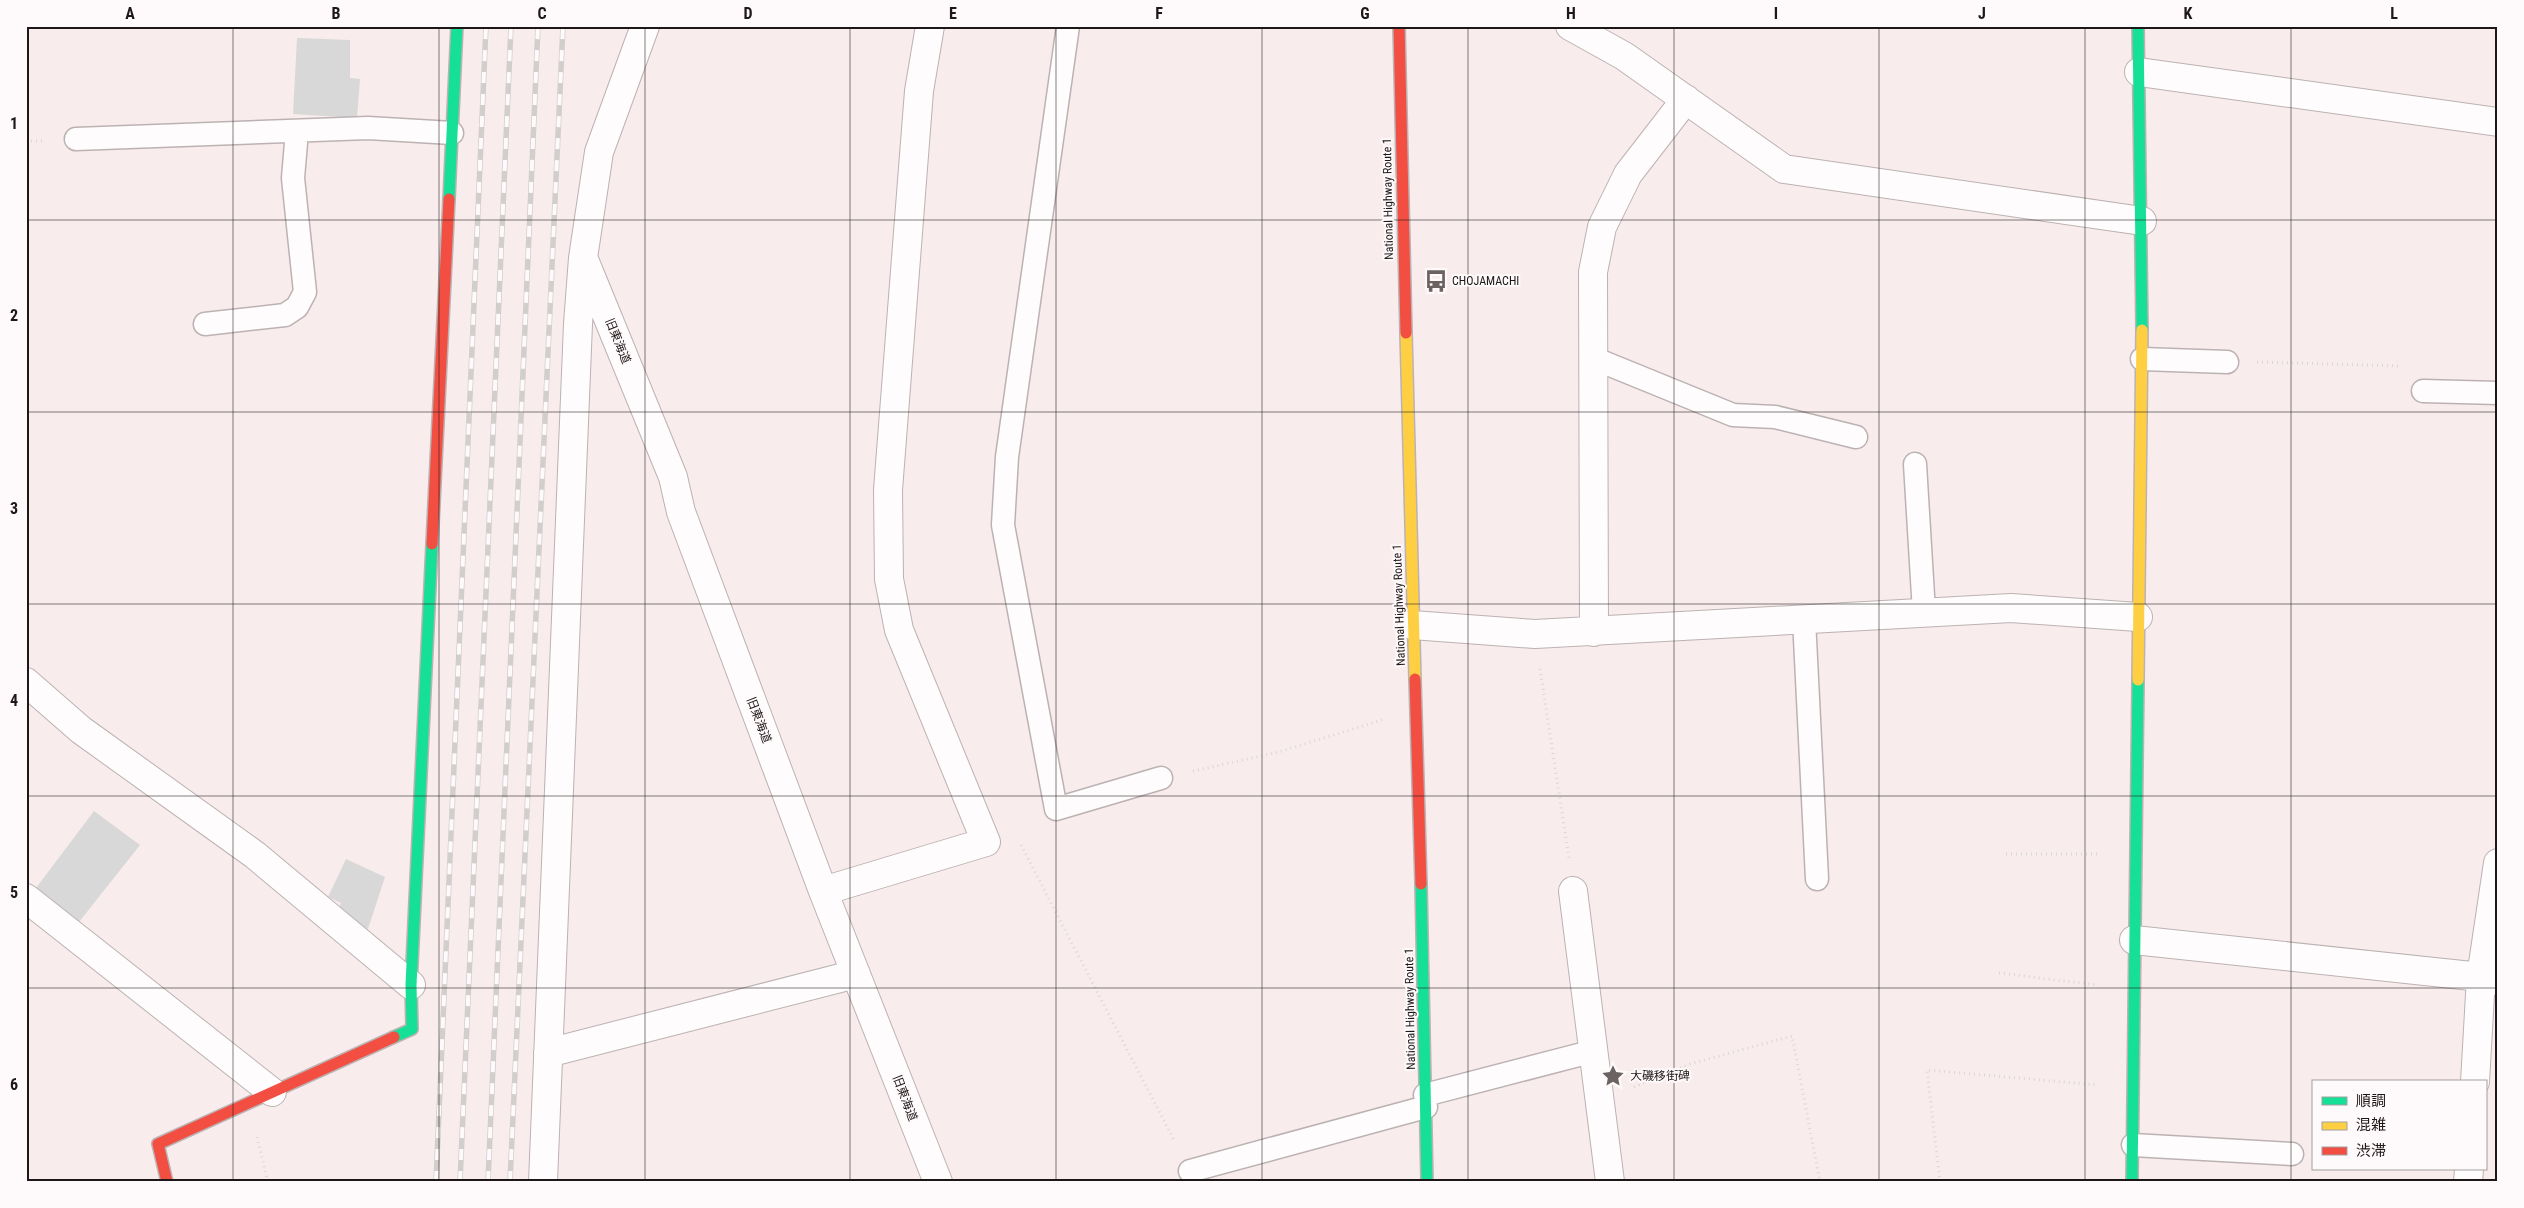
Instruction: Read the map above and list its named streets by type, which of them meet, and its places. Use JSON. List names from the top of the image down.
{
  "streets": {
    "main road": ["National Highway Route 1"],
    "street": ["旧東海道"]
  },
  "places": {
    "bus stop": ["CHOJAMACHI"],
    "place": ["大磯移街碑"]
  },
  "legend": ["順調", "混雑", "渋滞"],
  "grid": {
    "columns": [
      "A",
      "B",
      "C",
      "D",
      "E",
      "F",
      "G",
      "H",
      "I",
      "J",
      "K",
      "L"
    ],
    "rows": [
      "1",
      "2",
      "3",
      "4",
      "5",
      "6"
    ]
  }
}
